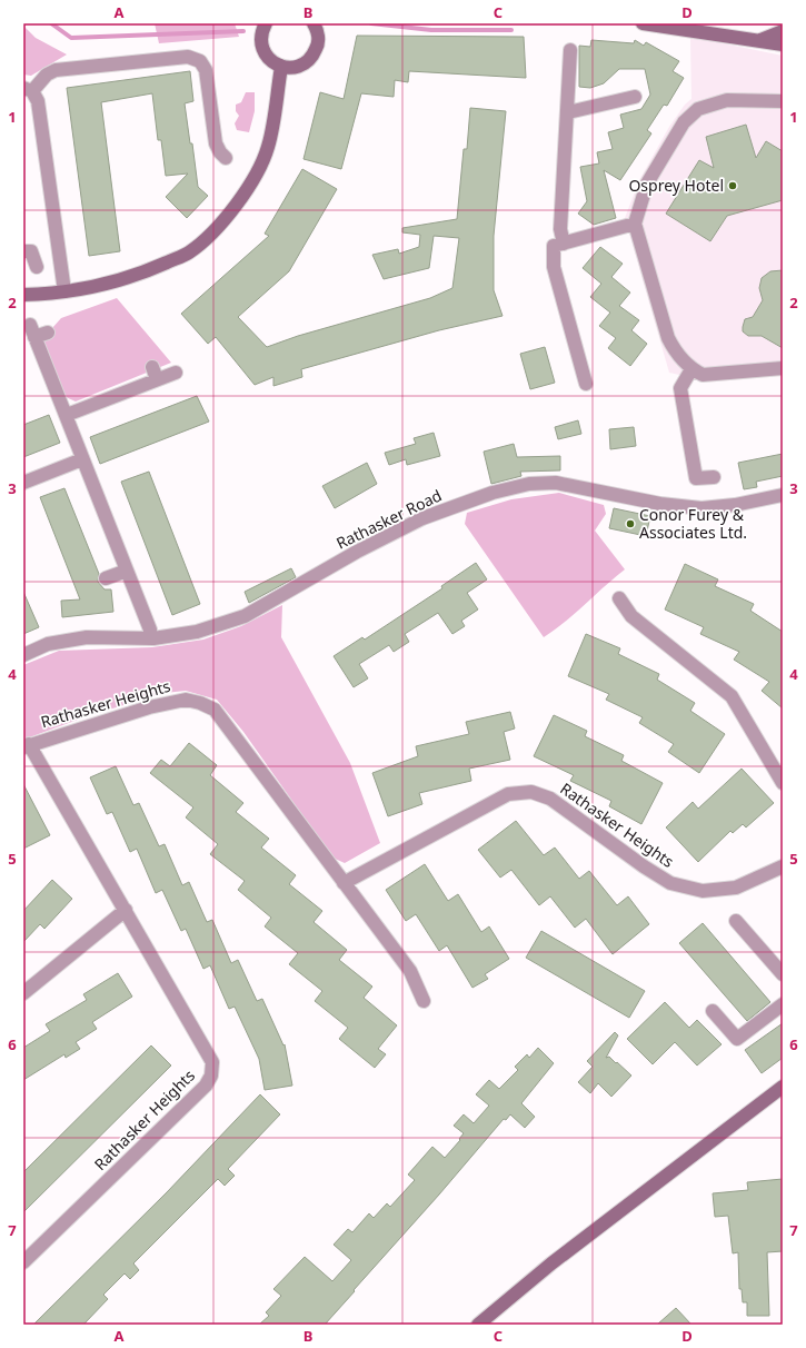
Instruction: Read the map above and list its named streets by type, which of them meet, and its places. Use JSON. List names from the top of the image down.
{
  "streets": {
    "street": ["Rathasker Road", "Rathasker Heights"]
  },
  "places": ["Osprey Hotel", "Conor Furey & Associates Ltd."],
  "grid": {
    "columns": [
      "A",
      "B",
      "C",
      "D"
    ],
    "rows": [
      "1",
      "2",
      "3",
      "4",
      "5",
      "6",
      "7"
    ]
  }
}
